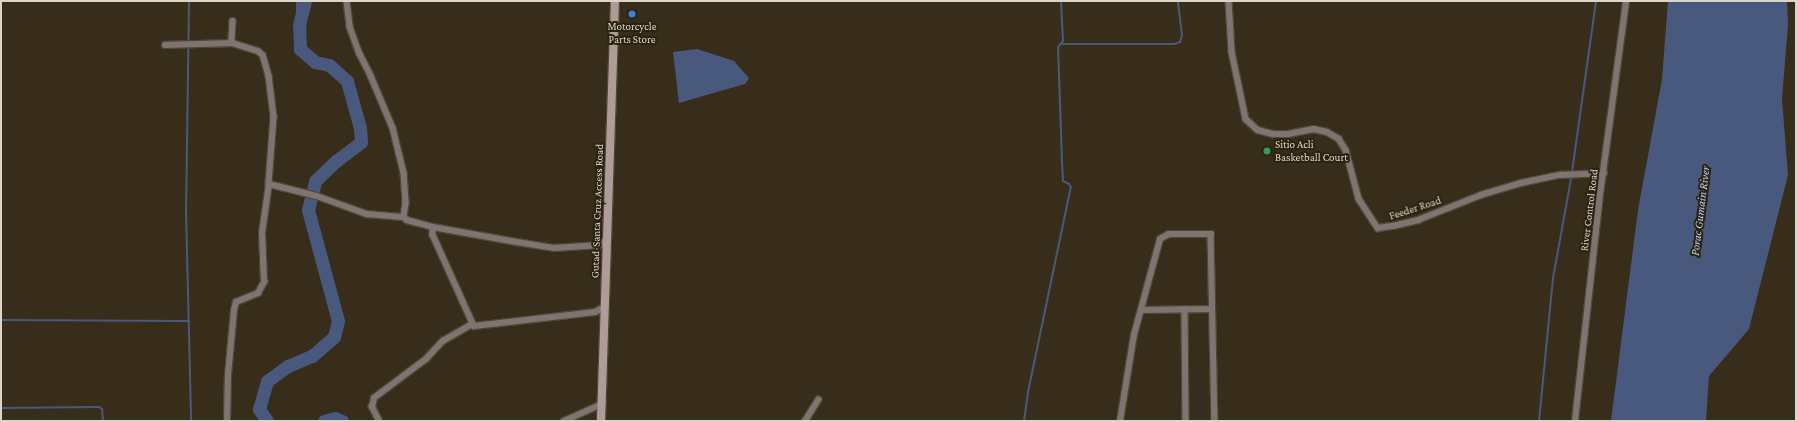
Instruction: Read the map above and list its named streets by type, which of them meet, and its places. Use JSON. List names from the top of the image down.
{
  "streets": {
    "main road": ["Gutad-Santa Cruz Access Road"],
    "street": ["Feeder Road", "River Control Road"]
  },
  "crossings": [
    ["Feeder Road", "River Control Road"]
  ],
  "water": ["Porac Gumain River"],
  "places": ["Motorcycle Parts Store", "Sitio Acli Basketball Court"]
}
